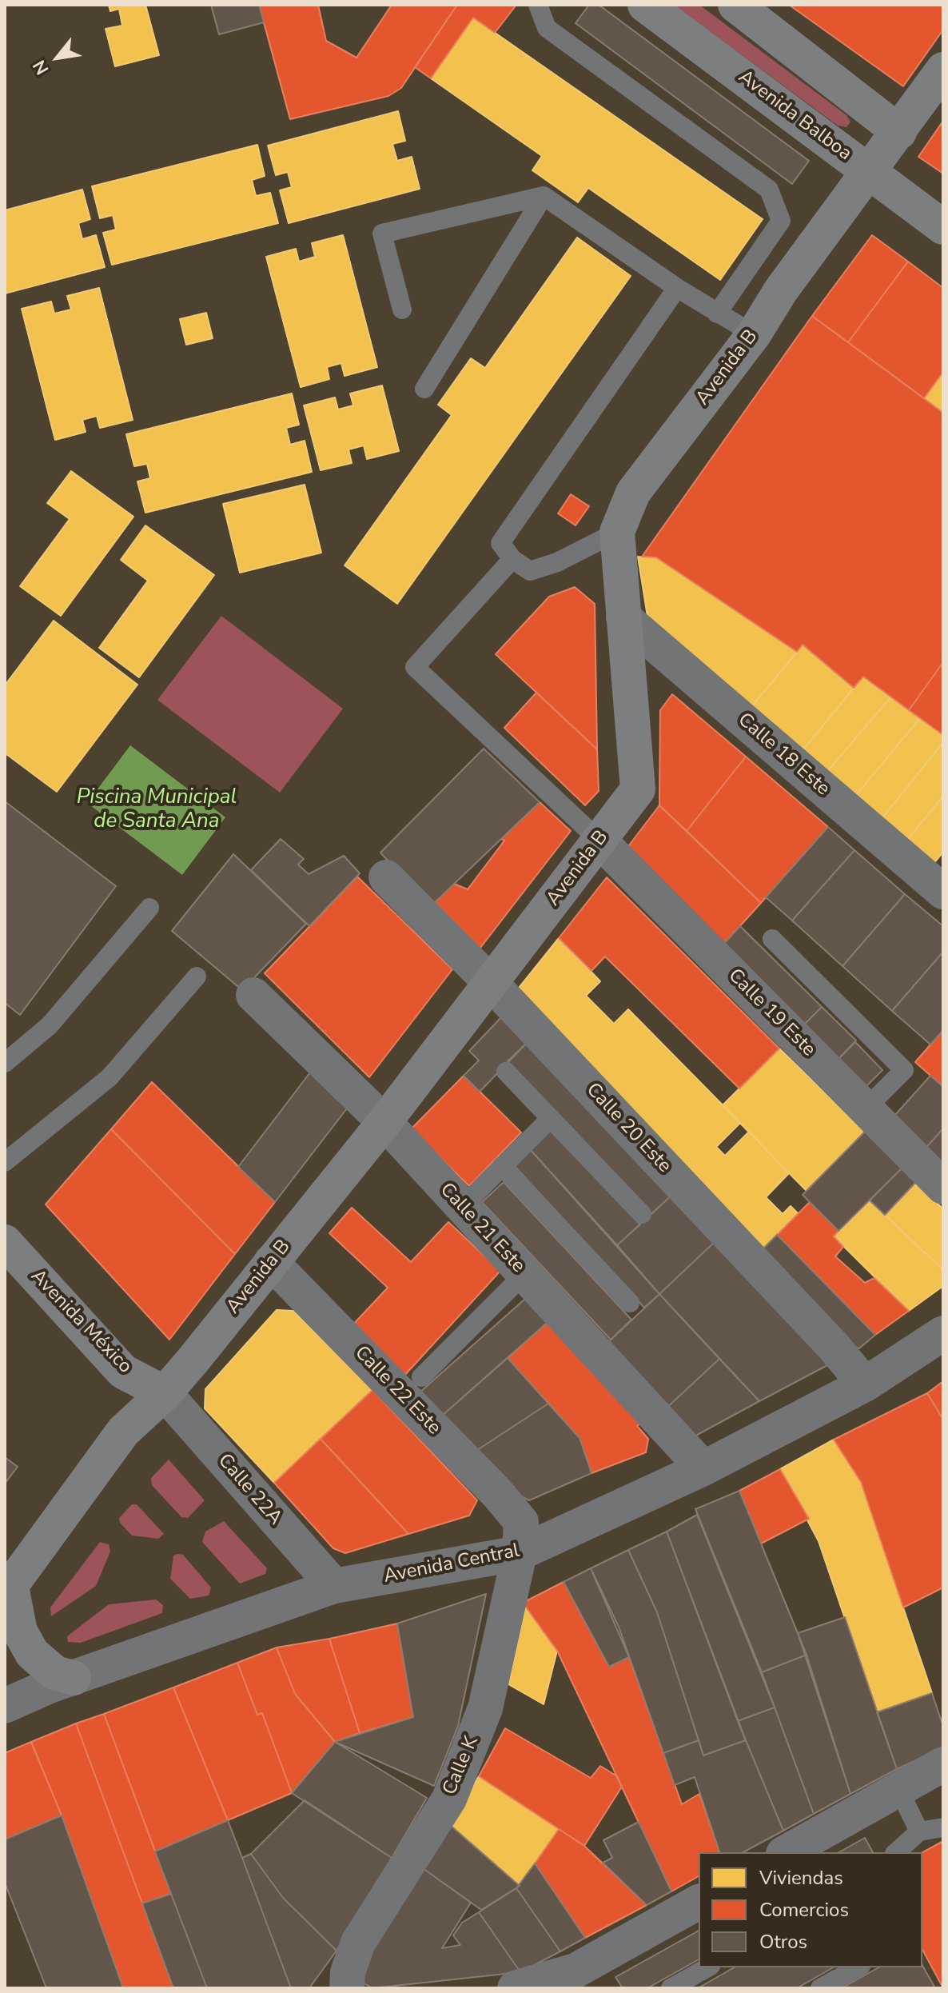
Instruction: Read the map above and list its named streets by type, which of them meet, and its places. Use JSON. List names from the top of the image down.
{
  "streets": {
    "street": [
      "Avenida Balboa",
      "Avenida B",
      "Calle 18 Este",
      "Calle 19 Este",
      "Calle 20 Este",
      "Calle 21 Este",
      "Avenida México",
      "Calle 22 Este",
      "Calle 22A",
      "Avenida Central",
      "Calle K"
    ]
  },
  "crossings": [
    ["Avenida Balboa", "Avenida B"],
    ["Avenida B", "Calle 18 Este"],
    ["Avenida B", "Calle 19 Este"],
    ["Avenida B", "Calle 20 Este"],
    ["Avenida B", "Calle 21 Este"],
    ["Avenida B", "Avenida México"],
    ["Avenida B", "Calle 22 Este"],
    ["Avenida B", "Calle 22A"],
    ["Calle 20 Este", "Avenida Central"],
    ["Calle 21 Este", "Avenida Central"],
    ["Avenida México", "Calle 22A"],
    ["Calle 22 Este", "Avenida Central"],
    ["Calle 22 Este", "Calle K"],
    ["Calle 22A", "Avenida Central"],
    ["Avenida Central", "Calle K"]
  ],
  "water": ["Piscina Municipal de Santa Ana"],
  "legend": ["Viviendas", "Comercios", "Otros"],
  "north": "bottom left"
}
